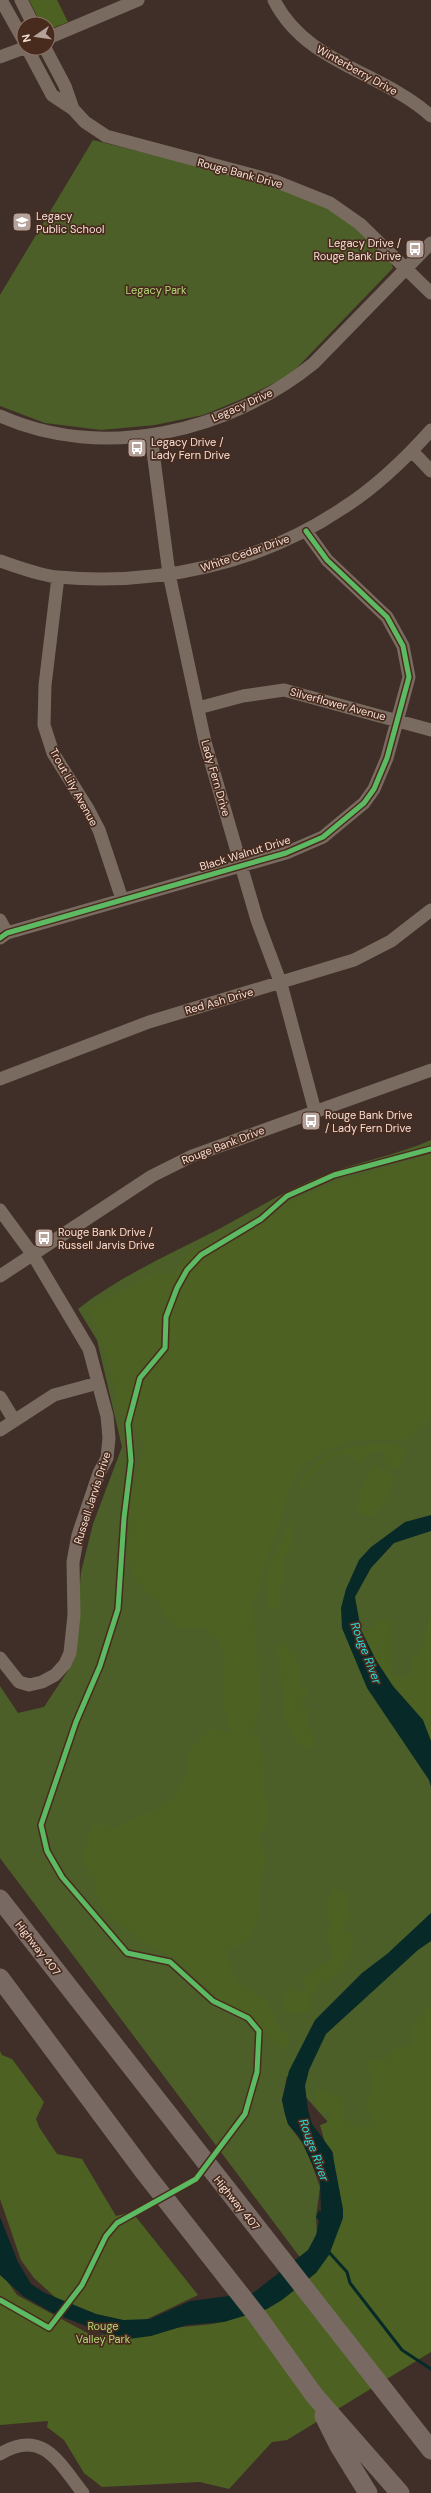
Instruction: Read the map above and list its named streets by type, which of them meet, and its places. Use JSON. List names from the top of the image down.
{
  "streets": {
    "highway": ["Highway 407"],
    "street": [
      "Winterberry Drive",
      "Rouge Bank Drive",
      "Legacy Drive",
      "White Cedar Drive",
      "Silverflower Avenue",
      "Lady Fern Drive",
      "Trout Lily Avenue",
      "Black Walnut Drive",
      "Red Ash Drive",
      "Russell Jarvis Drive"
    ]
  },
  "crossings": [
    ["Rouge Bank Drive", "Legacy Drive"],
    ["Rouge Bank Drive", "Lady Fern Drive"],
    ["Rouge Bank Drive", "Russell Jarvis Drive"],
    ["Legacy Drive", "Lady Fern Drive"],
    ["White Cedar Drive", "Lady Fern Drive"],
    ["White Cedar Drive", "Trout Lily Avenue"],
    ["White Cedar Drive", "Black Walnut Drive"],
    ["Silverflower Avenue", "Lady Fern Drive"],
    ["Silverflower Avenue", "Black Walnut Drive"],
    ["Lady Fern Drive", "Black Walnut Drive"],
    ["Lady Fern Drive", "Red Ash Drive"],
    ["Trout Lily Avenue", "Black Walnut Drive"]
  ],
  "water": ["Rouge River"],
  "parks": ["Legacy Park", "Rouge Valley Park"],
  "places": {
    "school or university": ["Legacy Public School"],
    "bus stop": [
      "Legacy Drive / Rouge Bank Drive",
      "Legacy Drive / Lady Fern Drive",
      "Rouge Bank Drive / Lady Fern Drive",
      "Rouge Bank Drive / Russell Jarvis Drive"
    ]
  },
  "north": "left"
}
